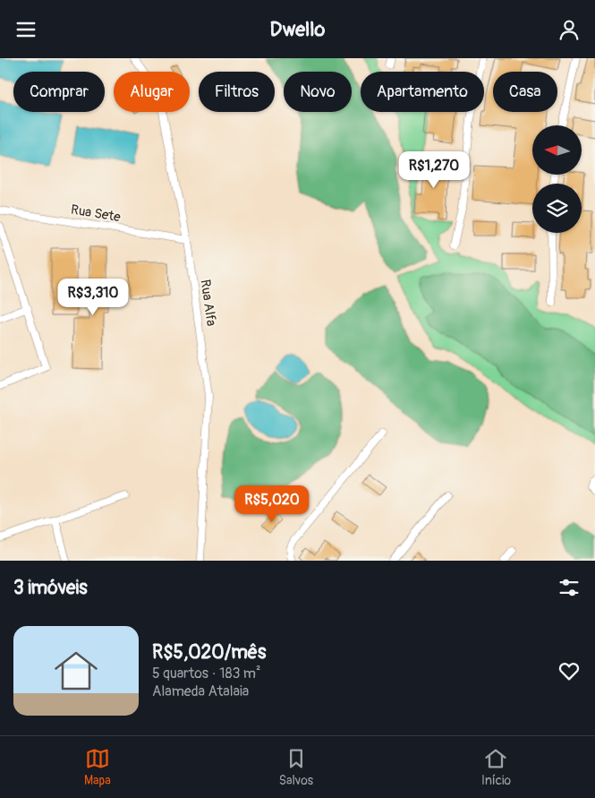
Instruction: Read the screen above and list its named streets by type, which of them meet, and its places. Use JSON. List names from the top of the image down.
{
  "streets": {
    "street": ["Rua Sete", "Rua Alfa"]
  },
  "crossings": [
    ["Rua Sete", "Rua Alfa"]
  ],
  "north": "left",
  "page": {
    "header": "Dwello",
    "chip": [
      "Comprar",
      "Alugar",
      "Filtros",
      "Novo",
      "Apartamento",
      "Casa"
    ],
    "price": ["R$1,270", "R$3,310", "R$5,020"],
    "heading": "3 imóveis",
    "list": [
      {
        "name": "R$5,020/mês",
        "note": "5 quartos · 183 m² · Alameda Atalaia"
      }
    ],
    "tabs": ["Mapa", "Salvos", "Início"]
  }
}
